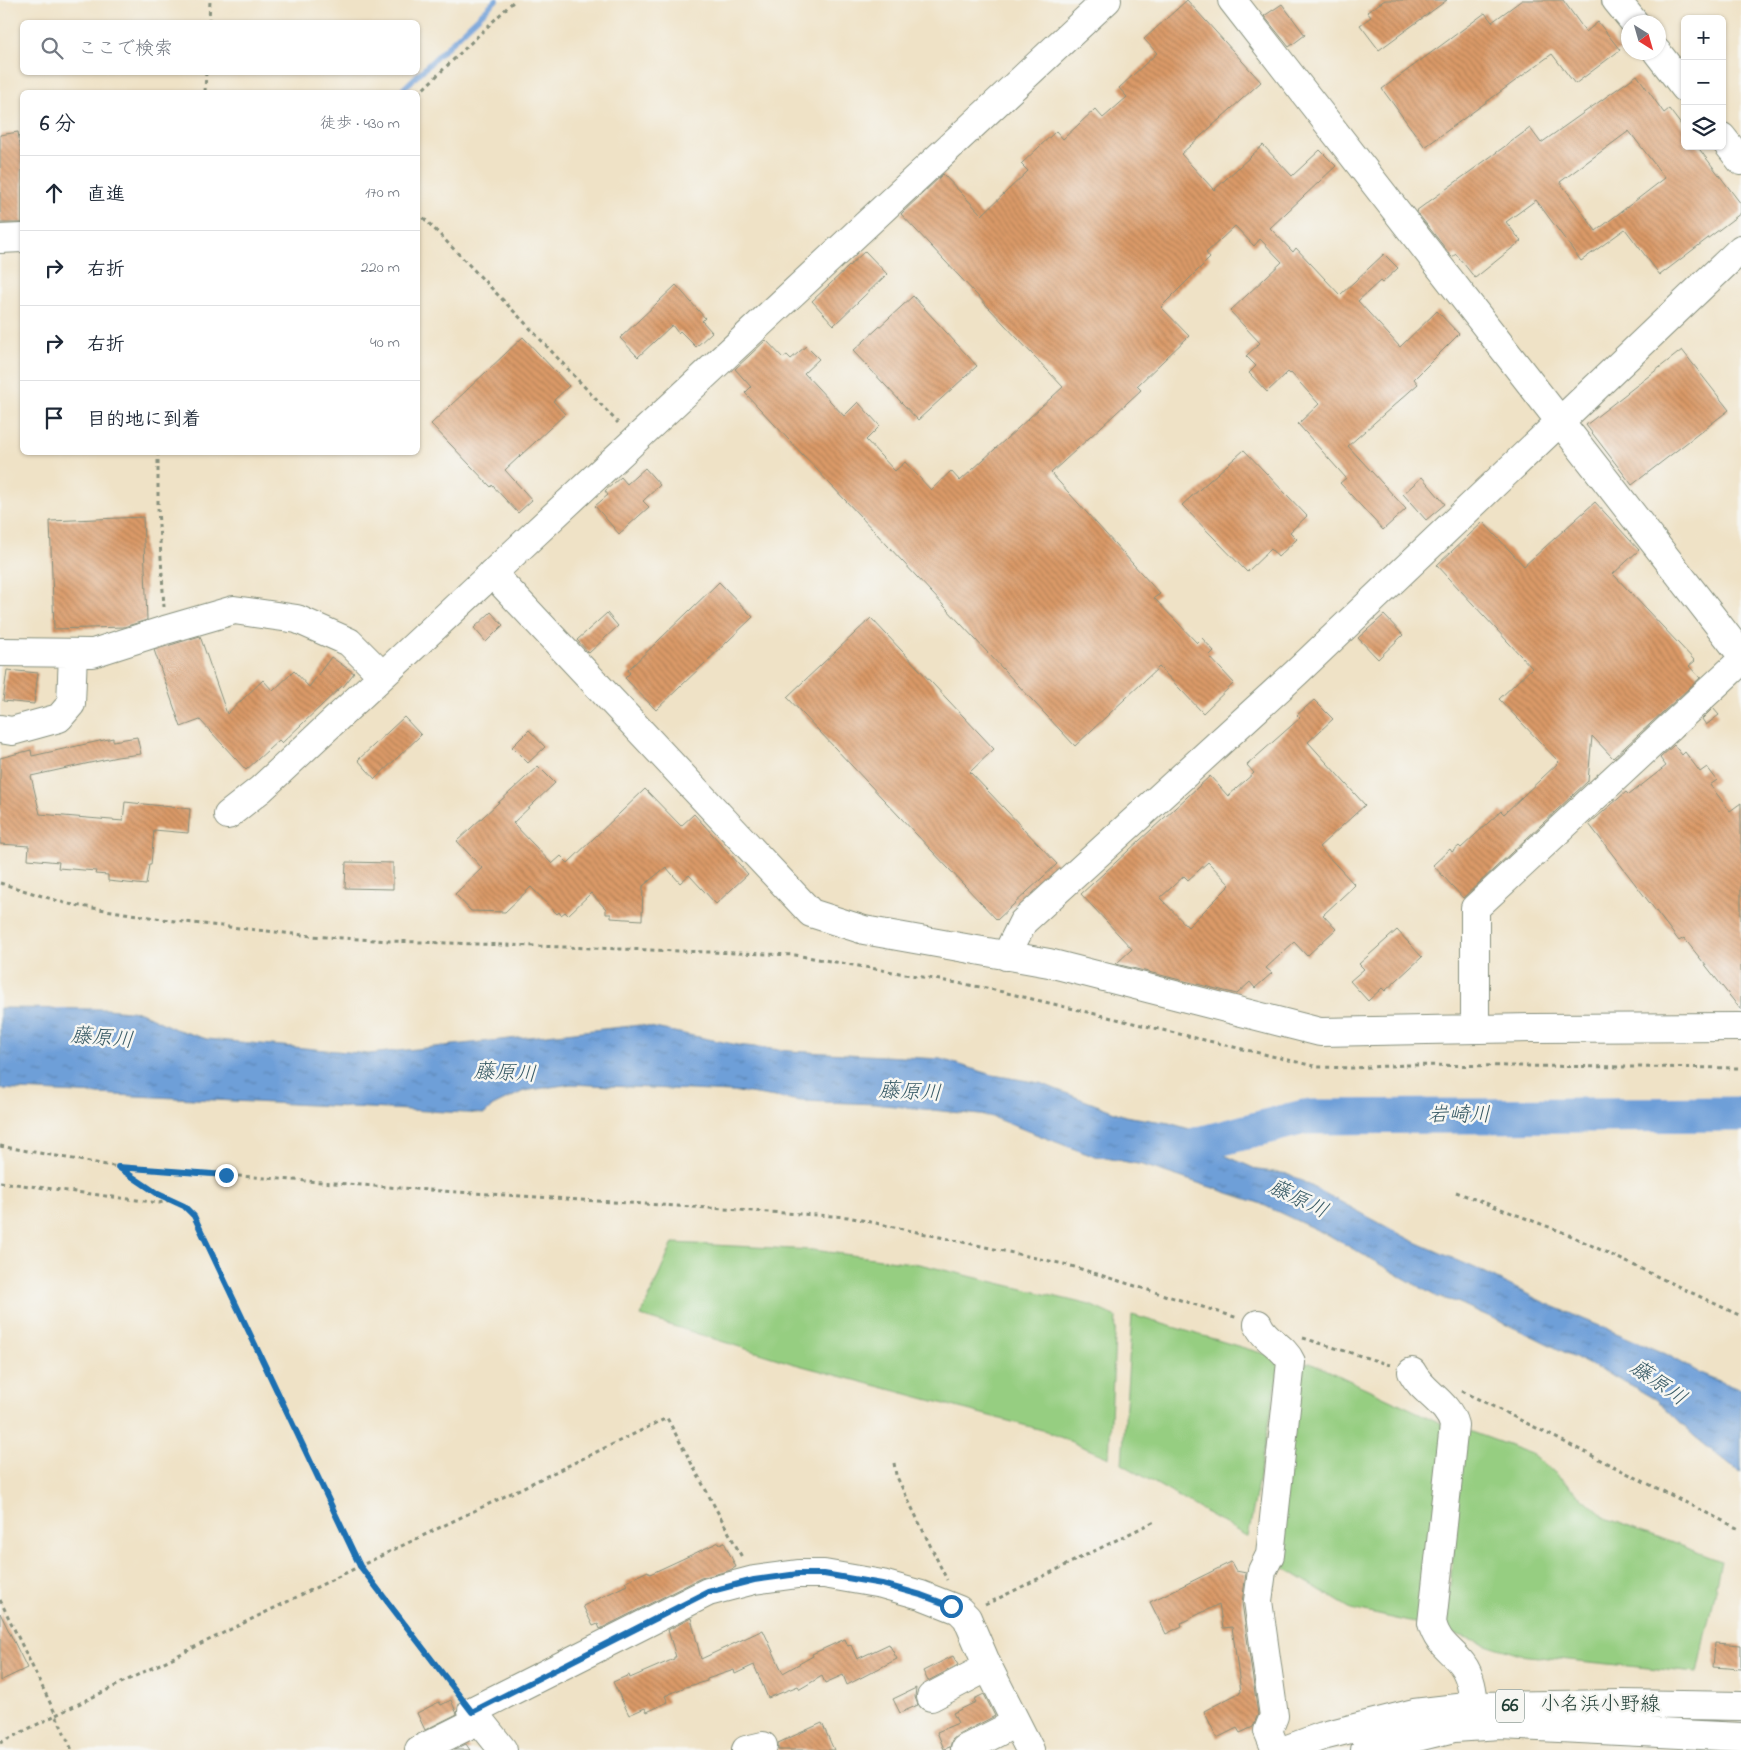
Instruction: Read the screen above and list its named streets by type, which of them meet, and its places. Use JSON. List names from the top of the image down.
{
  "streets": {
    "street": ["小名浜小野線", "66"]
  },
  "water": ["藤原川", "岩崎川"],
  "north": "bottom right",
  "page": {
    "map_buttons": ["+", "−"],
    "search": "ここで検索",
    "heading": ["6 分", "徒歩 · 430 m"],
    "list": [
      ["直進", "170 m"],
      ["右折", "220 m"],
      ["右折", "40 m"],
      "目的地に到着"
    ]
  }
}
